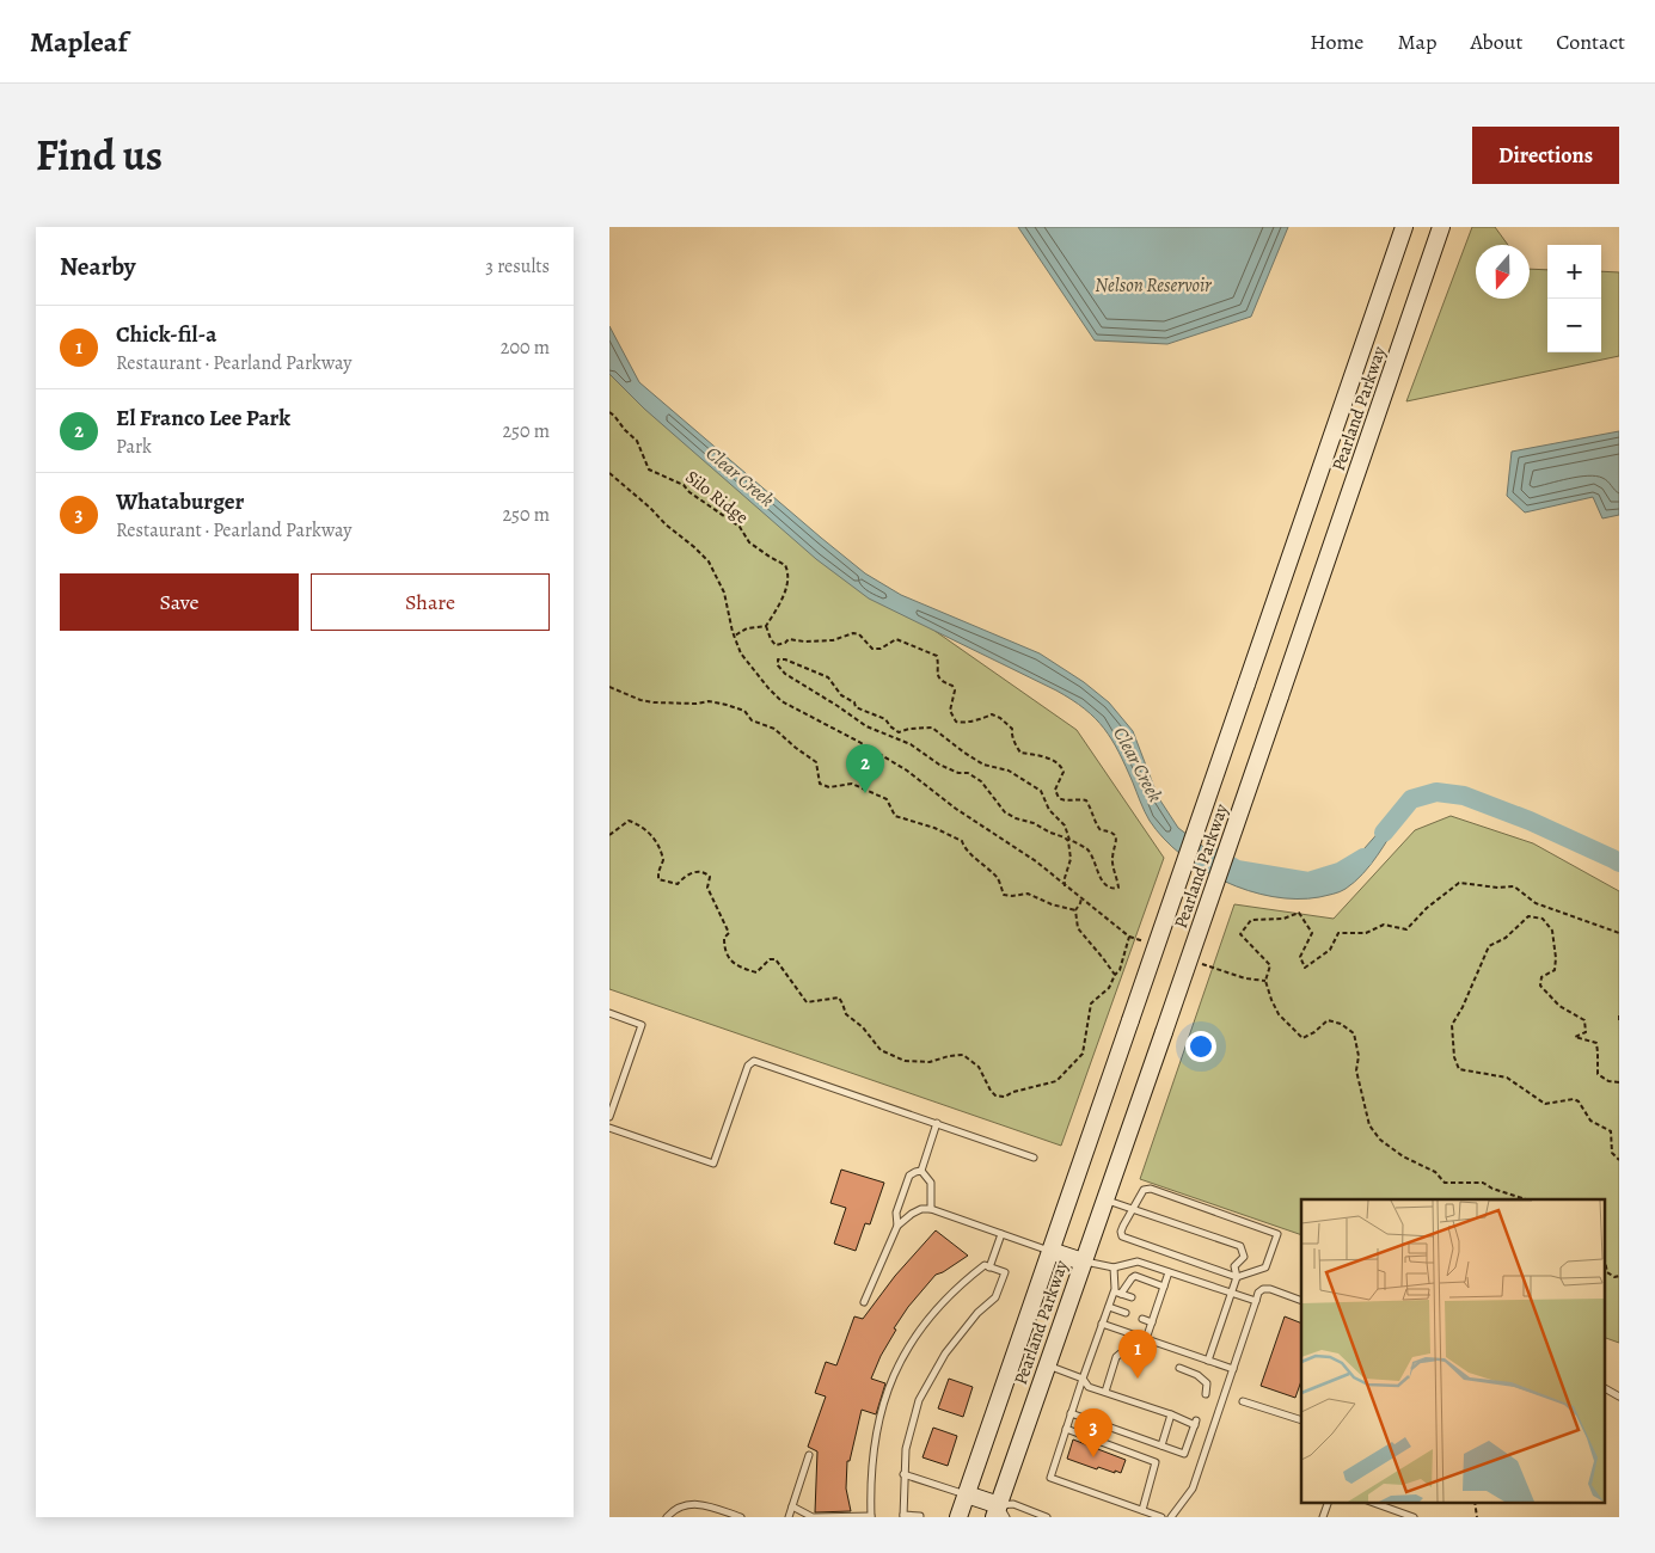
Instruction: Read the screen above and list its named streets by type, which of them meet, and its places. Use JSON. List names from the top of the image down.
{
  "streets": {
    "main road": ["Pearland Parkway"],
    "path": ["Silo Ridge"]
  },
  "water": ["Nelson Reservoir", "Clear Creek"],
  "north": "bottom",
  "page": {
    "header": "Mapleaf",
    "nav": [
      "Home",
      "Map",
      "About",
      "Contact"
    ],
    "title": "Find us",
    "buttons": [
      "Directions",
      ["Save", "Share"]
    ],
    "heading": ["Nearby", "3 results"],
    "map_buttons": ["+", "−"],
    "list": [
      {
        "mark": "1",
        "name": "Chick-fil-a",
        "note": "Restaurant · Pearland Parkway",
        "value": "200 m"
      },
      {
        "mark": "2",
        "name": "El Franco Lee Park",
        "note": "Park",
        "value": "250 m"
      },
      {
        "mark": "3",
        "name": "Whataburger",
        "note": "Restaurant · Pearland Parkway",
        "value": "250 m"
      }
    ],
    "pins": ["2", "1", "3"]
  }
}
